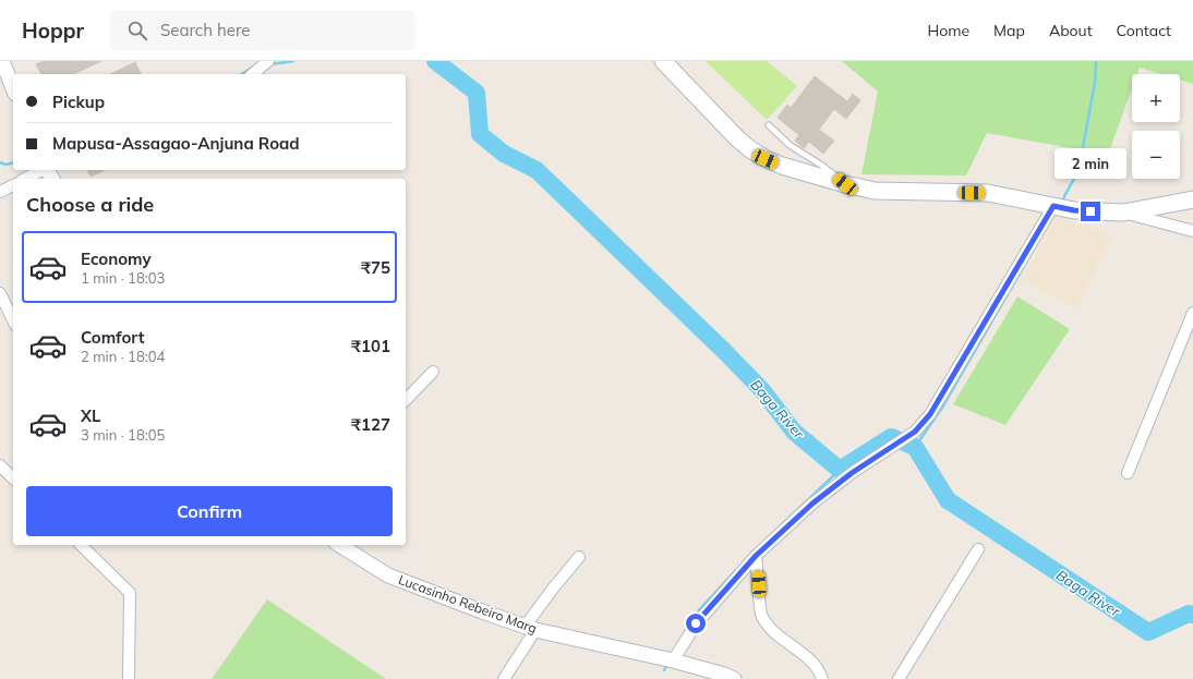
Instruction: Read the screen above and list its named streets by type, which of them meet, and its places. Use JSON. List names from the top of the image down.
{
  "streets": {
    "street": ["Lucasinho Rebeiro Marg"]
  },
  "water": ["Baga River"],
  "page": {
    "header": "Hoppr",
    "search": "Search here",
    "nav": [
      "Home",
      "Map",
      "About",
      "Contact"
    ],
    "map_buttons": ["+", "−"],
    "banner": ["Pickup", "Mapusa-Assagao-Anjuna Road"],
    "bubble": "2 min",
    "heading": "Choose a ride",
    "list": [
      {
        "name": "Economy",
        "note": "1 min · 18:03",
        "value": "₹75"
      },
      {
        "name": "Comfort",
        "note": "2 min · 18:04",
        "value": "₹101"
      },
      {
        "name": "XL",
        "note": "3 min · 18:05",
        "value": "₹127"
      }
    ],
    "buttons": "Confirm"
  }
}
